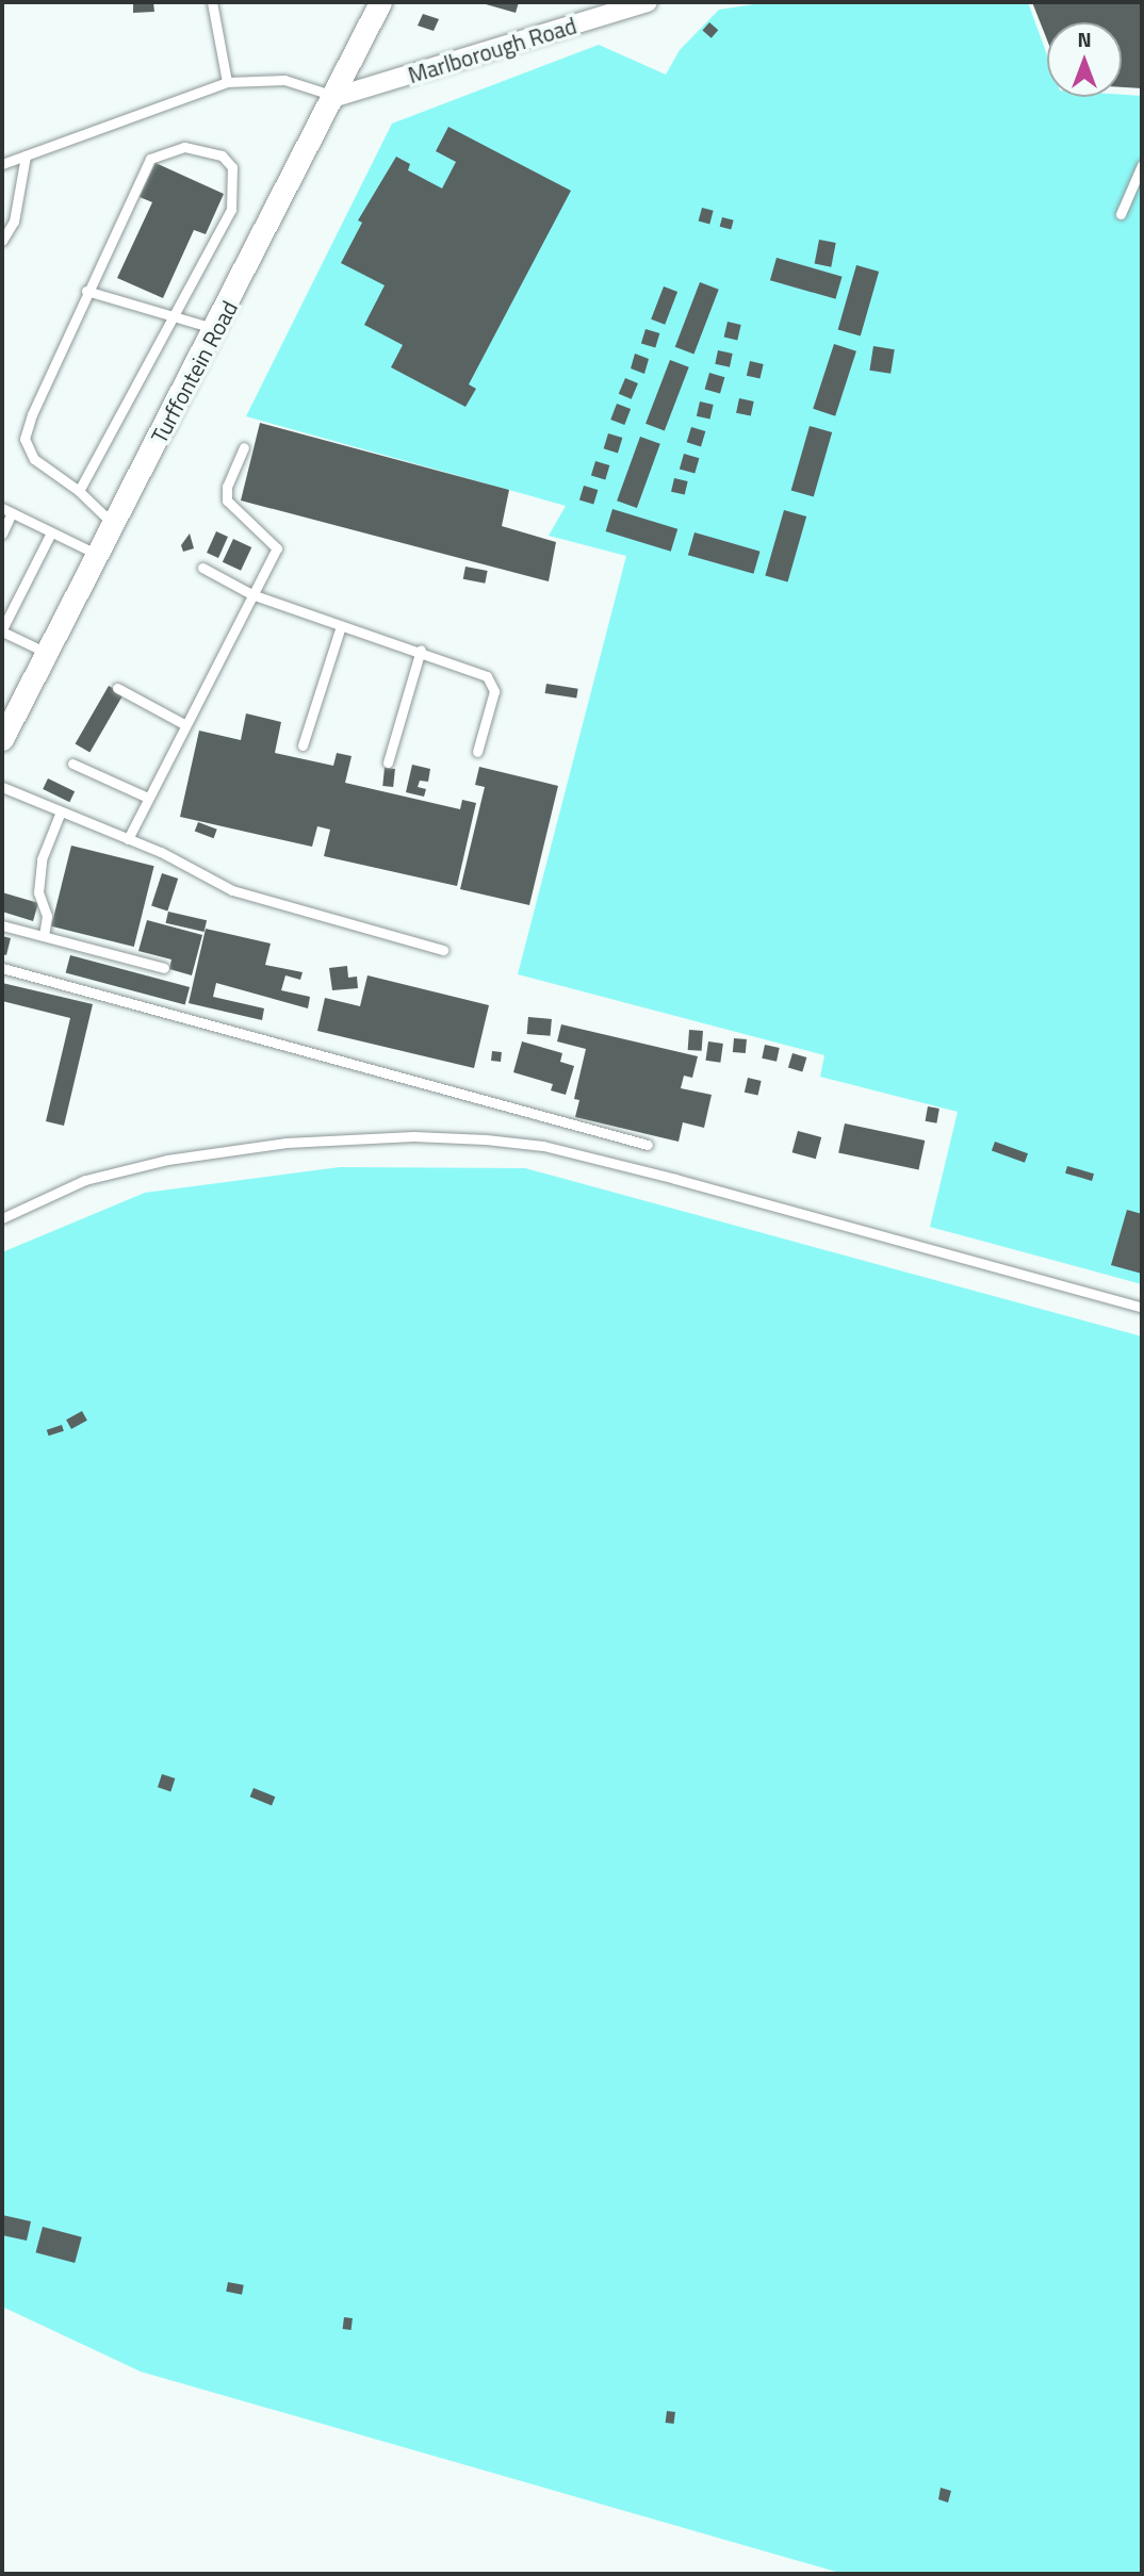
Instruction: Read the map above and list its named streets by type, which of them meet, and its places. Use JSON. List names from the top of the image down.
{
  "streets": {
    "street": ["Marlborough Road", "Turffontein Road"]
  },
  "crossings": [
    ["Marlborough Road", "Turffontein Road"]
  ],
  "north": "top"
}
